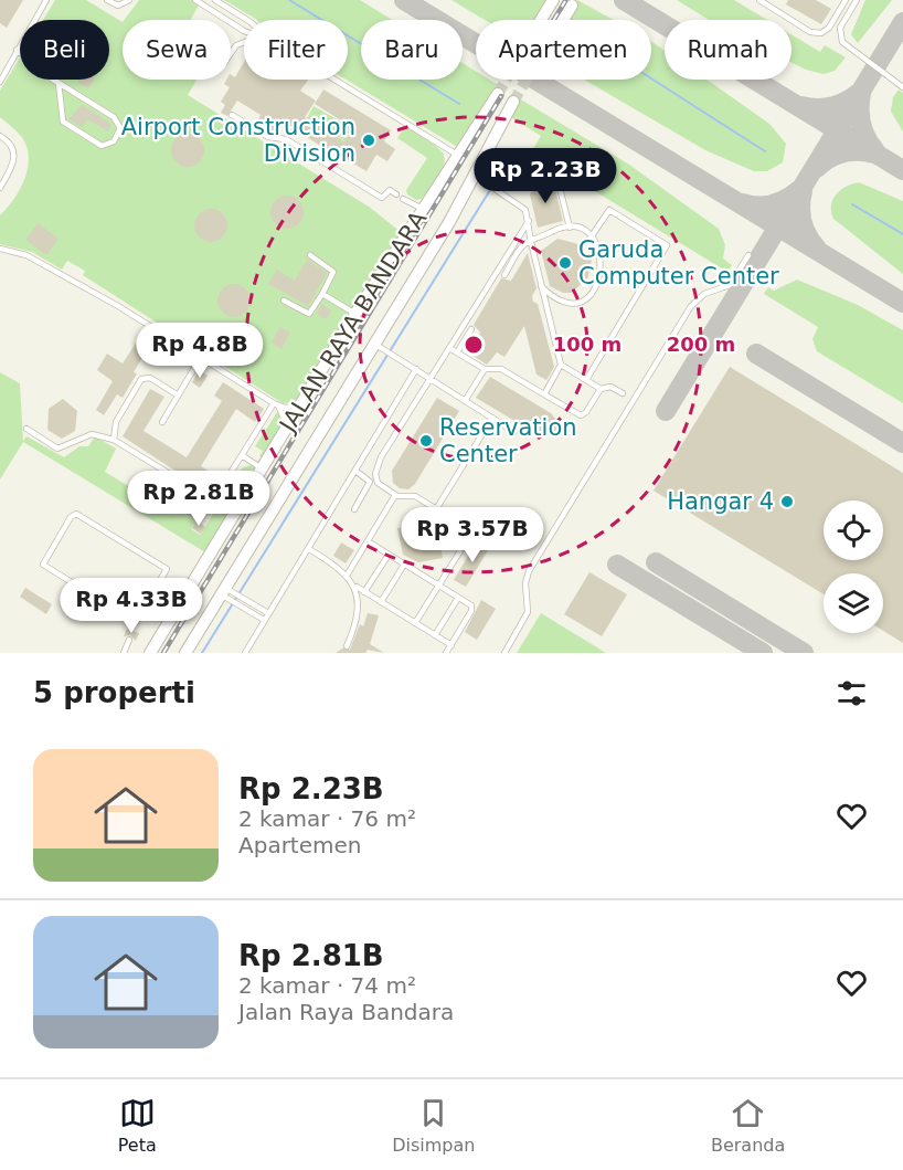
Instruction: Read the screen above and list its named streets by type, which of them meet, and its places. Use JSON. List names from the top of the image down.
{
  "streets": {
    "street": ["JALAN RAYA BANDARA"]
  },
  "places": [
    "Airport Construction Division",
    "Garuda Computer Center",
    "Reservation Center",
    "Hangar 4"
  ],
  "page": {
    "chip": [
      "Beli",
      "Sewa",
      "Filter",
      "Baru",
      "Apartemen",
      "Rumah"
    ],
    "price": [
      "Rp 2.23B",
      "Rp 4.8B",
      "Rp 2.81B",
      "Rp 3.57B",
      "Rp 4.33B"
    ],
    "heading": "5 properti",
    "list": [
      {
        "name": "Rp 2.23B",
        "note": "2 kamar · 76 m² · Apartemen"
      },
      {
        "name": "Rp 2.81B",
        "note": "2 kamar · 74 m² · Jalan Raya Bandara"
      }
    ],
    "tabs": ["Peta", "Disimpan", "Beranda"]
  },
  "rings": ["100 m", "200 m"]
}
